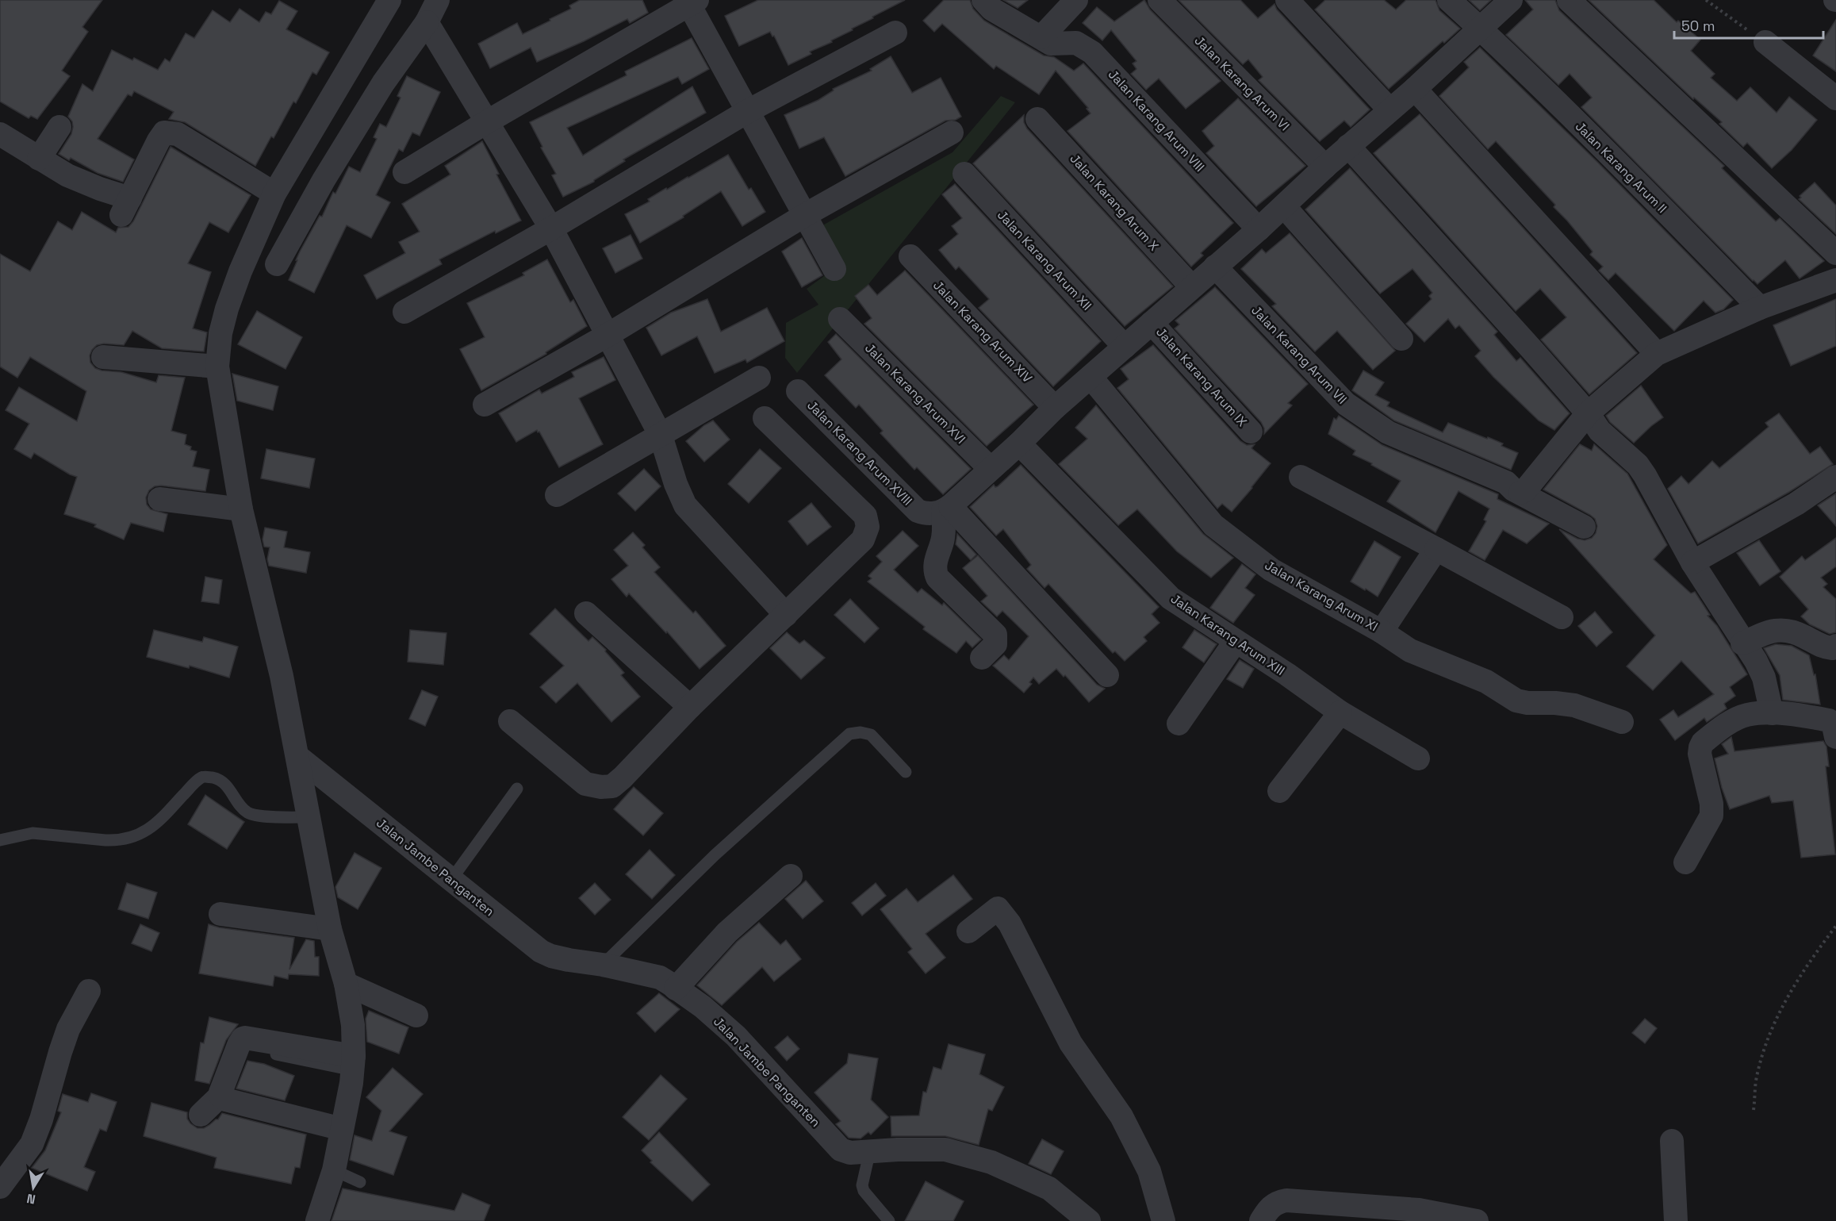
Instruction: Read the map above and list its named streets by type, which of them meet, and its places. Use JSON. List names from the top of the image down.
{
  "streets": {
    "street": [
      "Jalan Karang Arum VI",
      "Jalan Karang Arum VIII",
      "Jalan Karang Arum II",
      "Jalan Karang Arum X",
      "Jalan Karang Arum XII",
      "Jalan Karang Arum XIV",
      "Jalan Karang Arum VII",
      "Jalan Karang Arum IX",
      "Jalan Karang Arum XVI",
      "Jalan Karang Arum XVIII",
      "Jalan Karang Arum XI",
      "Jalan Karang Arum XIII",
      "Jalan Jambe Panganten"
    ]
  },
  "scale_bar": "50 m",
  "north": "bottom"
}
